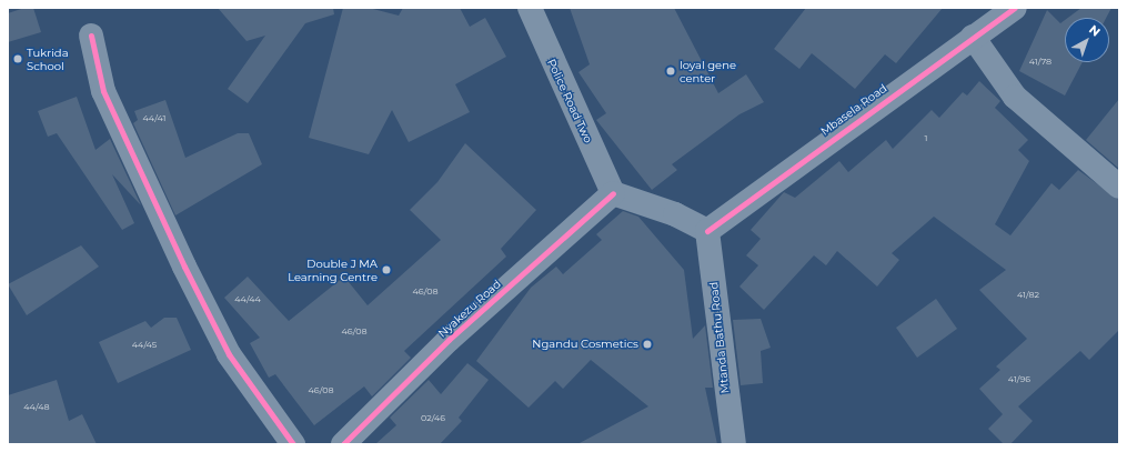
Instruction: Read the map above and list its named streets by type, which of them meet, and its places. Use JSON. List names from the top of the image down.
{
  "streets": {
    "street": [
      "Police Road Two",
      "Mbasela Road",
      "Nyakezu Road",
      "Mtanda Bathu Road"
    ]
  },
  "crossings": [
    ["Police Road Two", "Nyakezu Road"],
    ["Mbasela Road", "Mtanda Bathu Road"]
  ],
  "places": [
    "Tukrida School",
    "loyal gene center",
    "Double J MA Learning Centre",
    "Ngandu Cosmetics"
  ],
  "house_numbers": [
    "41/78",
    "44/41",
    "1",
    "46/08",
    "41/82",
    "44/44",
    "46/08",
    "44/45",
    "41/96",
    "46/08",
    "44/48",
    "02/46"
  ],
  "north": "top right"
}
